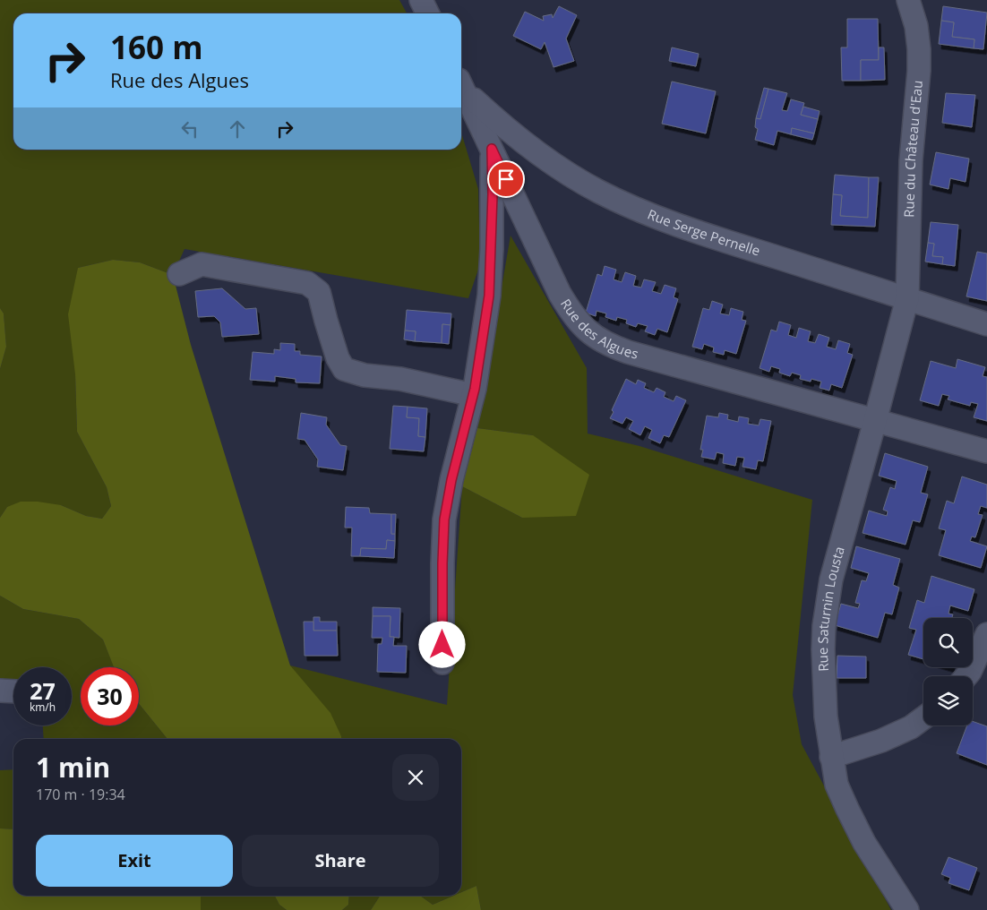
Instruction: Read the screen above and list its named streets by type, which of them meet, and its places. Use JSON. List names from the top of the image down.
{
  "streets": {
    "street": [
      "Rue du Château d'Eau",
      "Rue Serge Pernelle",
      "Rue des Algues",
      "Rue Saturnin Lousta"
    ]
  },
  "crossings": [
    ["Rue du Château d'Eau", "Rue Serge Pernelle"],
    ["Rue du Château d'Eau", "Rue Saturnin Lousta"],
    ["Rue Serge Pernelle", "Rue Saturnin Lousta"],
    ["Rue des Algues", "Rue Saturnin Lousta"]
  ],
  "page": {
    "turn": ["160 m", "Rue des Algues"],
    "speed": "27 km/h",
    "limit": "30",
    "heading": ["1 min", "170 m · 19:34"],
    "buttons": ["Exit", "Share"]
  }
}
